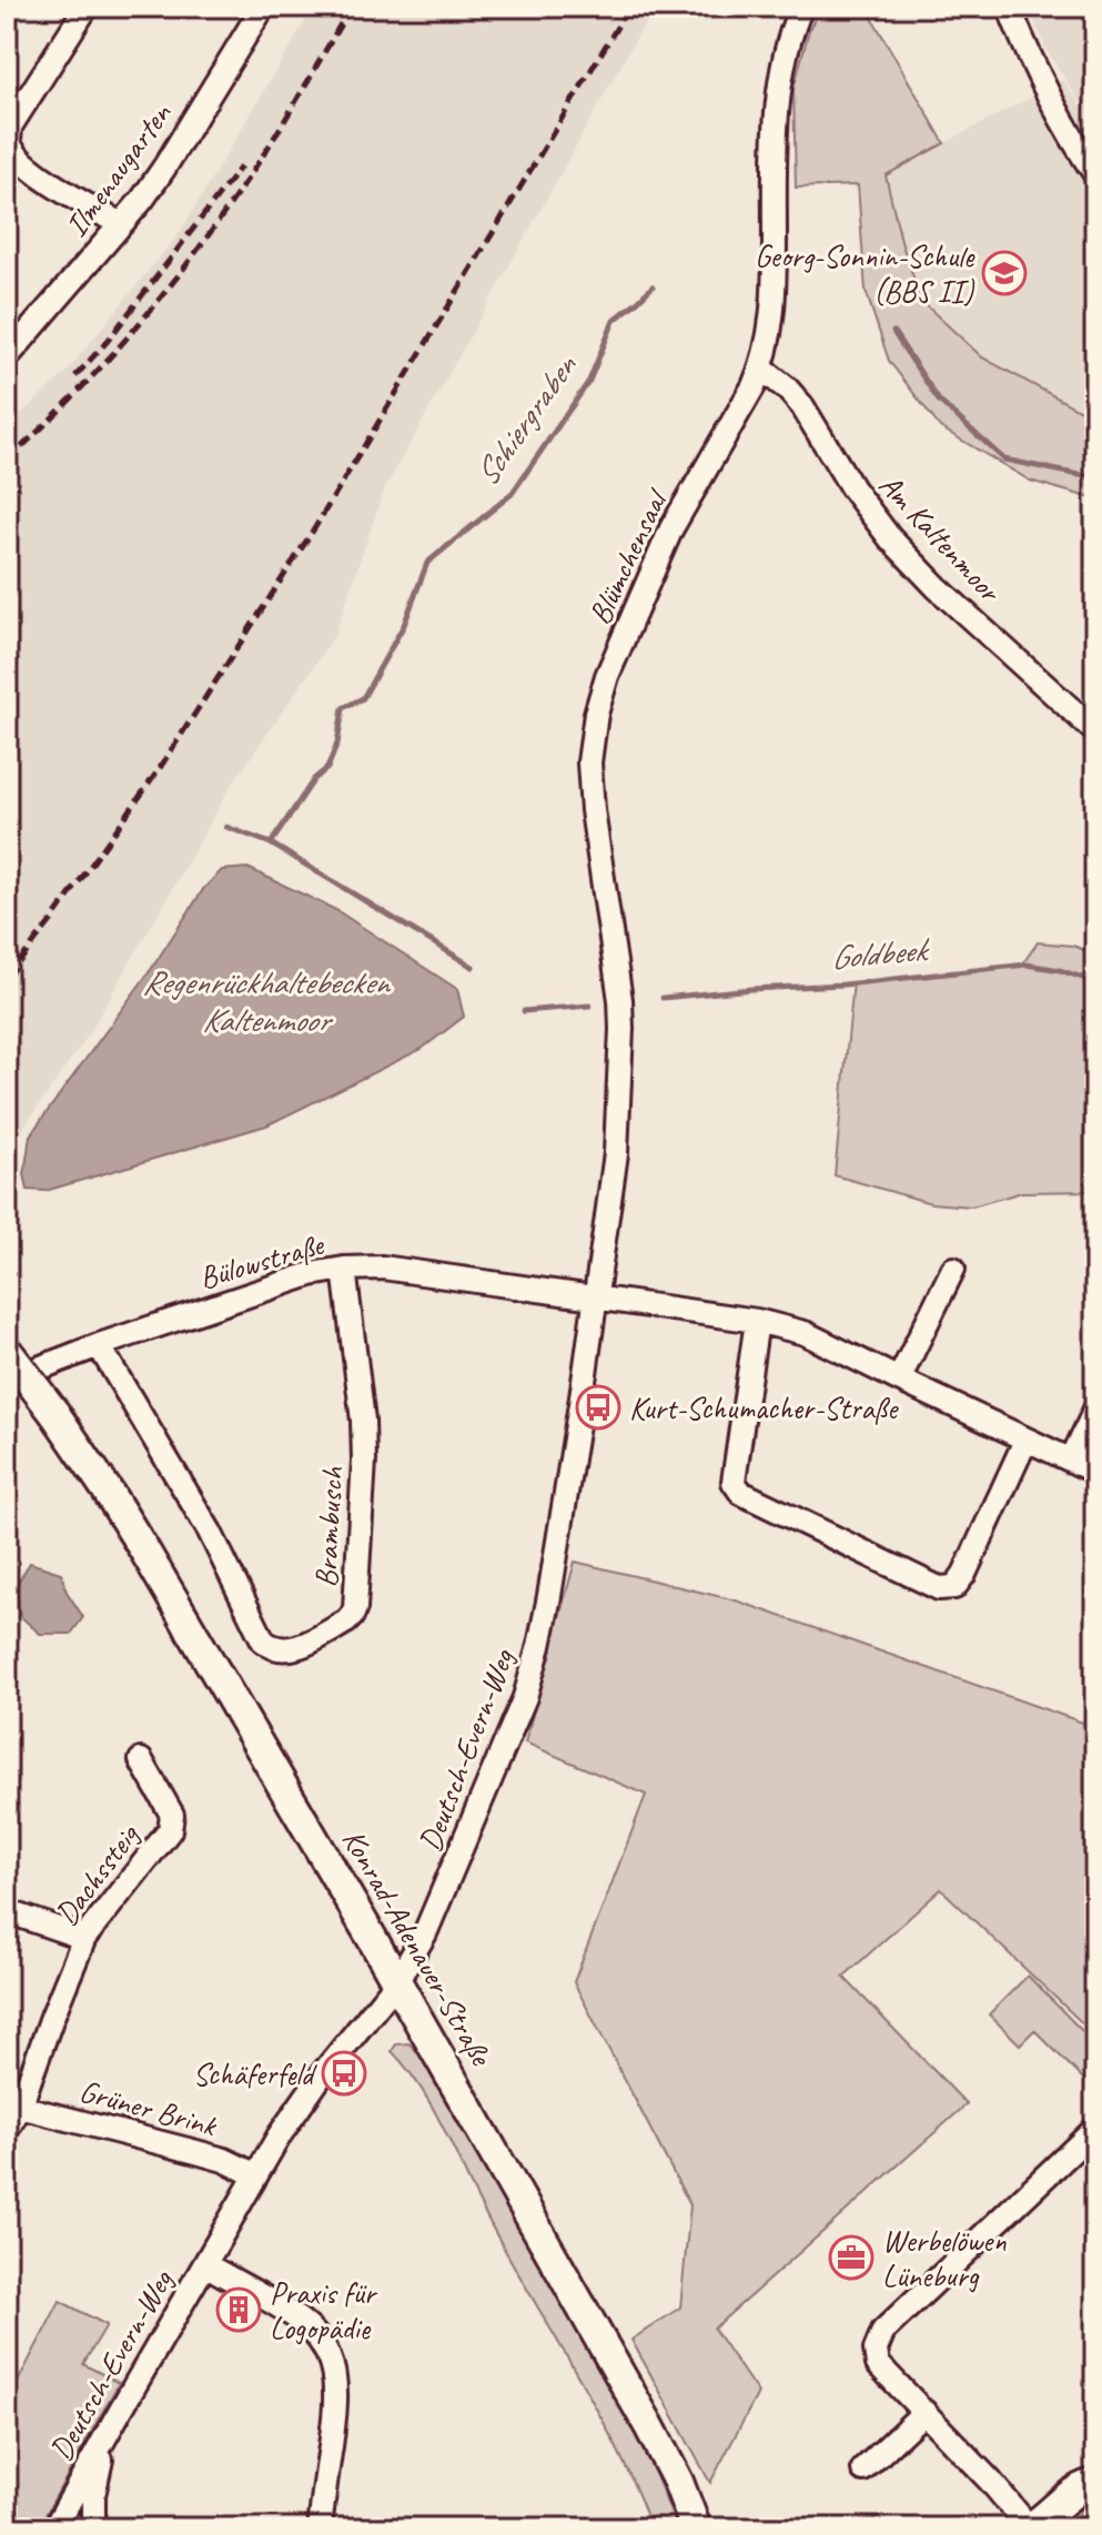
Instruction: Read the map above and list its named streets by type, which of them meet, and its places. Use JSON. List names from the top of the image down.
{
  "streets": {
    "main road": ["Konrad-Adenauer-Straße"],
    "street": [
      "Ilmenaugarten",
      "Am Kaltenmoor",
      "Blümchensaal",
      "Bülowstraße",
      "Brambusch",
      "Deutsch-Evern-Weg",
      "Dachssteig",
      "Grüner Brink"
    ]
  },
  "crossings": [
    ["Am Kaltenmoor", "Blümchensaal"],
    ["Blümchensaal", "Deutsch-Evern-Weg"],
    ["Bülowstraße", "Brambusch"],
    ["Bülowstraße", "Deutsch-Evern-Weg"],
    ["Deutsch-Evern-Weg", "Konrad-Adenauer-Straße"],
    ["Deutsch-Evern-Weg", "Grüner Brink"],
    ["Dachssteig", "Grüner Brink"]
  ],
  "water": ["Schiergraben", "Goldbeek", "Regenrückhaltebecken Kaltenmoor"],
  "places": {
    "school or university": ["Georg-Sonnin-Schule (BBS II)"],
    "bus stop": ["Kurt-Schumacher-Straße", "Schäferfeld"],
    "office": ["Werbelöwen Lüneburg"],
    "building": ["Praxis für Logopädie"]
  }
}
